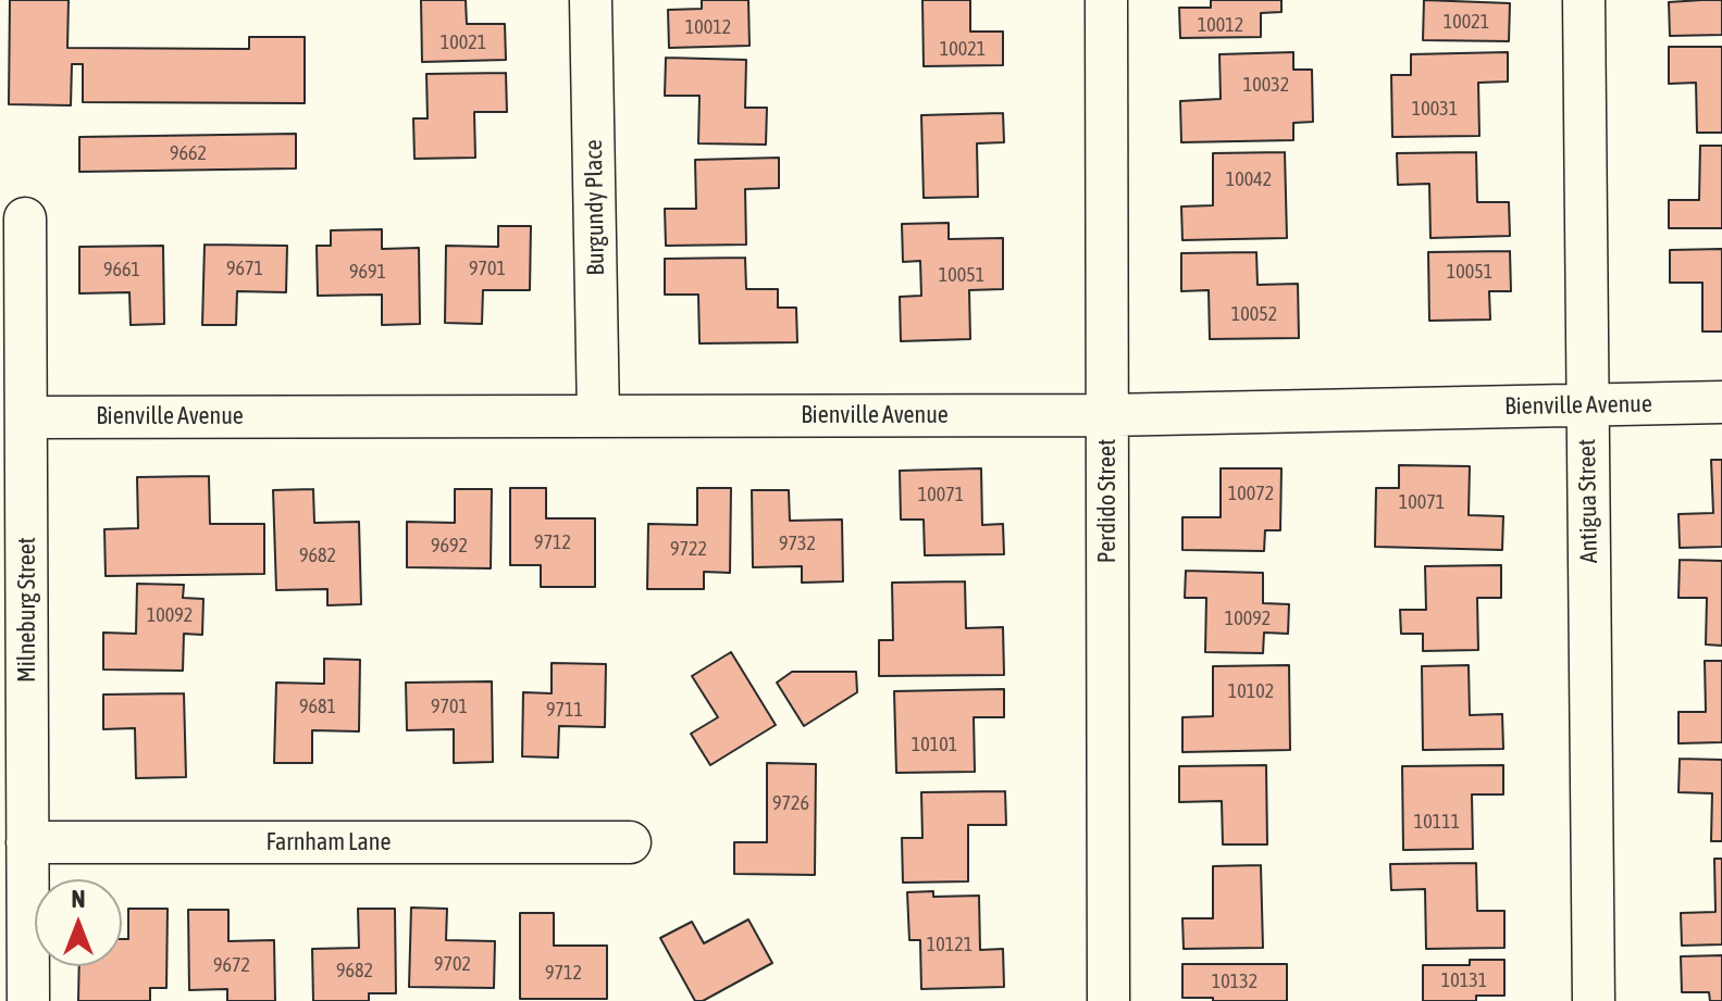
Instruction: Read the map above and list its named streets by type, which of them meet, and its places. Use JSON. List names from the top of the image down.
{
  "streets": {
    "street": [
      "Burgundy Place",
      "Bienville Avenue",
      "Perdido Street",
      "Antigua Street",
      "Milneburg Street",
      "Farnham Lane"
    ]
  },
  "crossings": [
    ["Burgundy Place", "Bienville Avenue"],
    ["Bienville Avenue", "Perdido Street"],
    ["Bienville Avenue", "Antigua Street"],
    ["Bienville Avenue", "Milneburg Street"],
    ["Milneburg Street", "Farnham Lane"]
  ],
  "house_numbers": [
    "10021",
    "10012",
    "10012",
    "10021",
    "10021",
    "10032",
    "10031",
    "9662",
    "10042",
    "9671",
    "9701",
    "9661",
    "9691",
    "10051",
    "10051",
    "10052",
    "10072",
    "10071",
    "10071",
    "9712",
    "9732",
    "9692",
    "9722",
    "9682",
    "10092",
    "10092",
    "10102",
    "9681",
    "9701",
    "9711",
    "10101",
    "9726",
    "10111",
    "10121",
    "9702",
    "9672",
    "9682",
    "9712",
    "10131",
    "10132"
  ],
  "north": "top"
}
